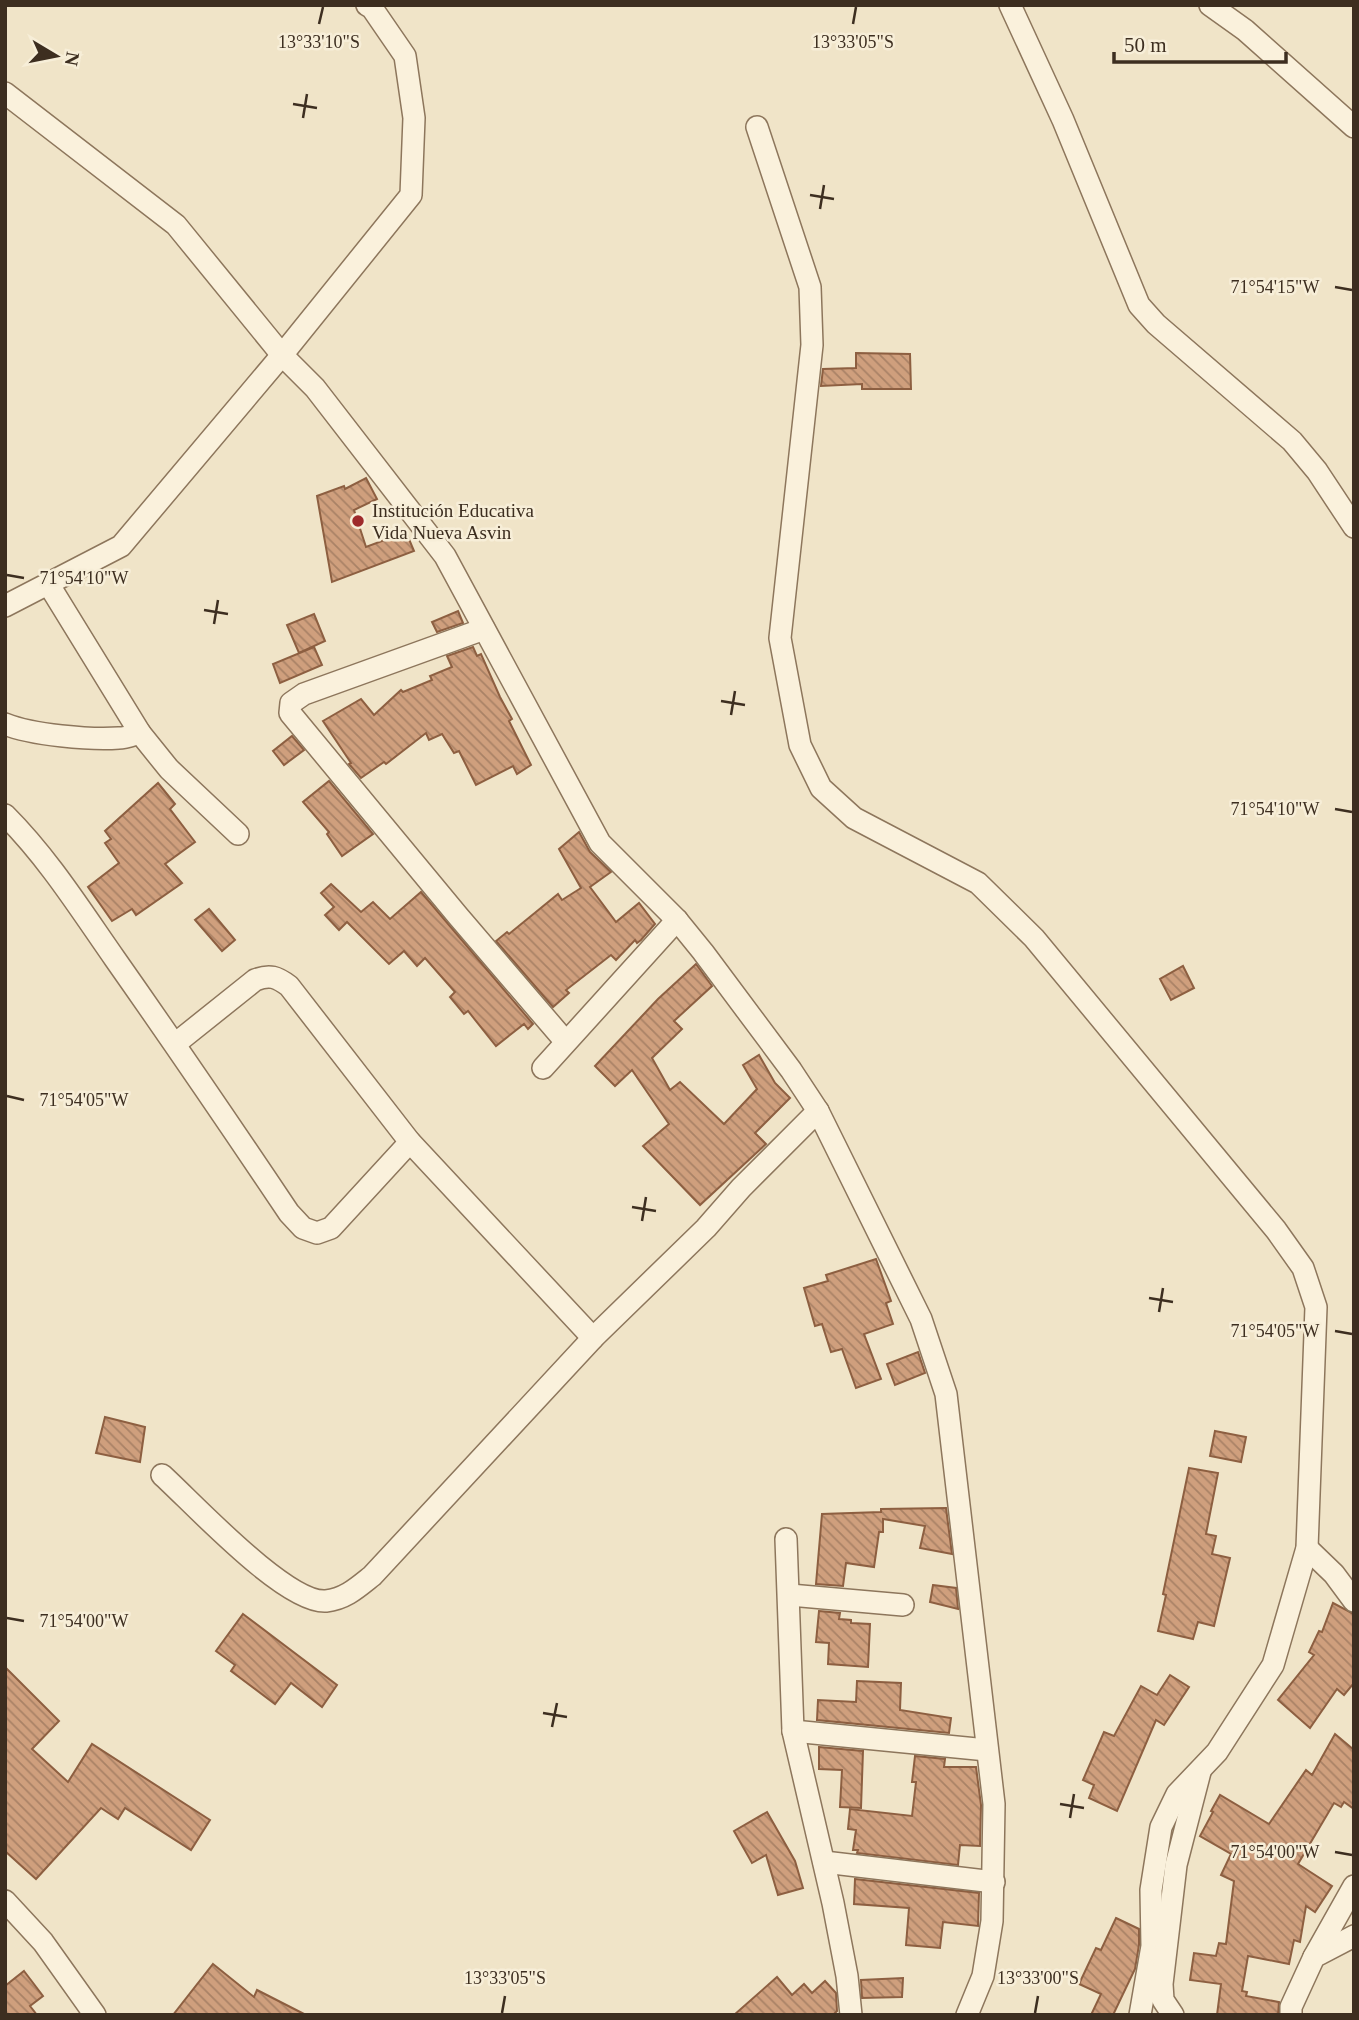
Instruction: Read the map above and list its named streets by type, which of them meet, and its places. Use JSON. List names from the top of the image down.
{
  "places": ["Institución Educativa Vida Nueva Asvin"],
  "scale_bar": "50 m",
  "north": "right",
  "coordinates": [
    "13°33'10\"S",
    "13°33'05\"S",
    "71°54'15\"W",
    "71°54'10\"W",
    "71°54'05\"W",
    "71°54'00\"W",
    "13°33'00\"S"
  ]
}
